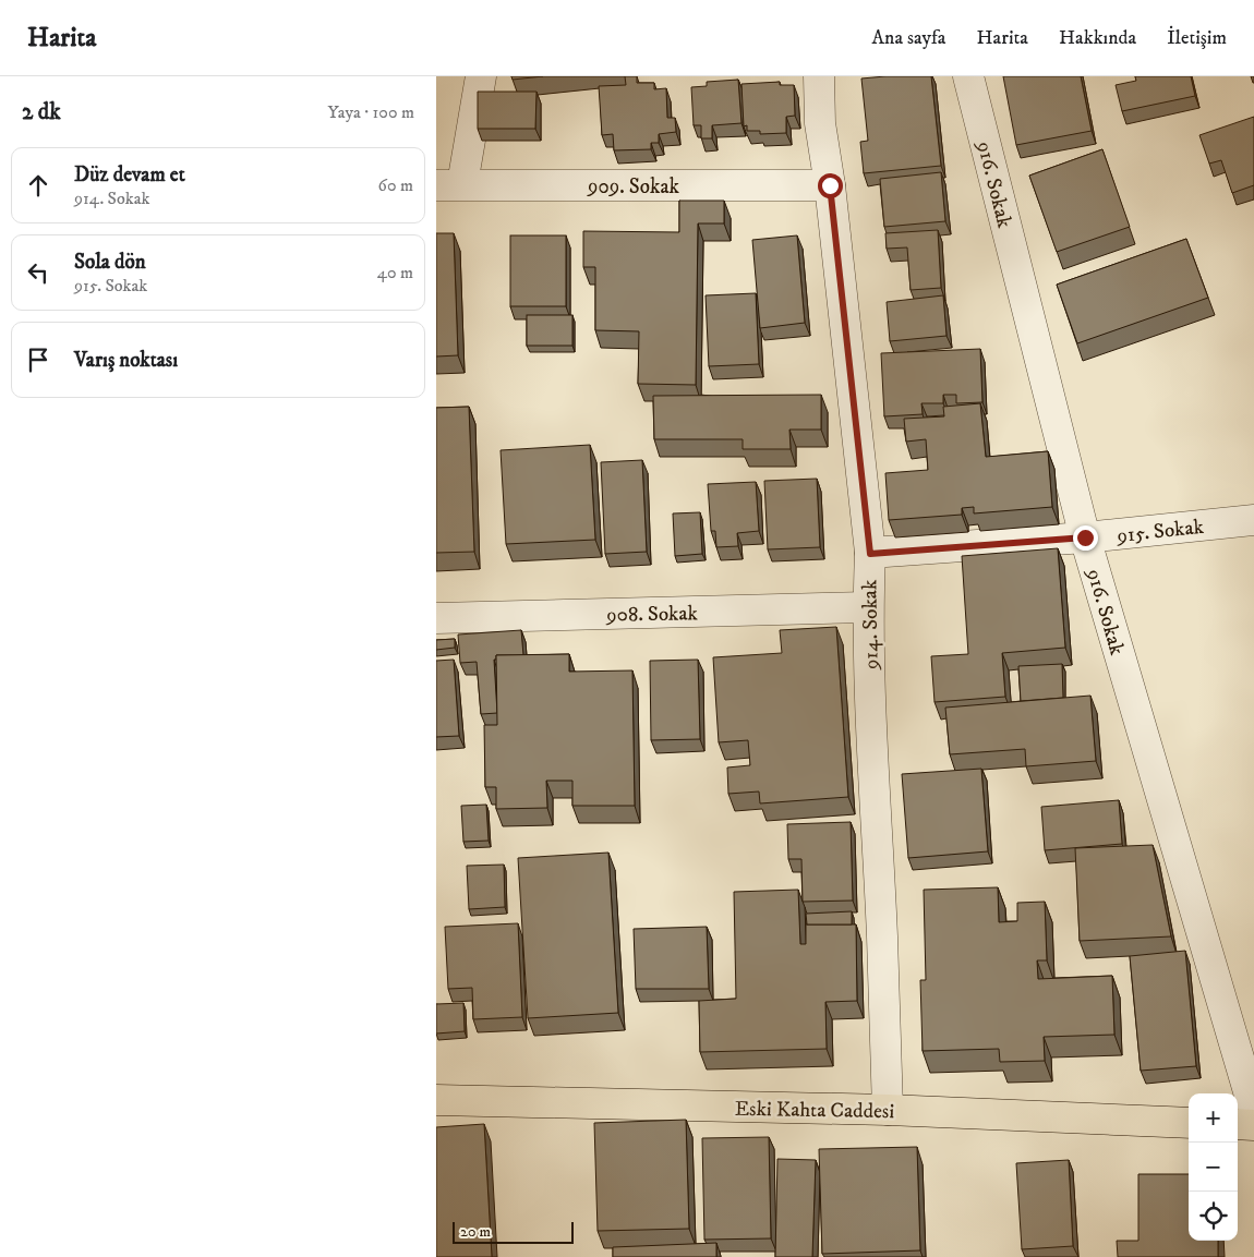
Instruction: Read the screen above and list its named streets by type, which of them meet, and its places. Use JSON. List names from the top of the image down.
{
  "streets": {
    "main road": ["Eski Kahta Caddesi"],
    "street": [
      "916. Sokak",
      "909. Sokak",
      "915. Sokak",
      "908. Sokak",
      "914. Sokak"
    ]
  },
  "crossings": [
    ["916. Sokak", "915. Sokak"],
    ["909. Sokak", "914. Sokak"],
    ["915. Sokak", "914. Sokak"],
    ["908. Sokak", "914. Sokak"],
    ["914. Sokak", "Eski Kahta Caddesi"]
  ],
  "scale_bar": "20 m",
  "page": {
    "header": "Harita",
    "nav": [
      "Ana sayfa",
      "Harita",
      "Hakkında",
      "İletişim"
    ],
    "heading": ["2 dk", "Yaya · 100 m"],
    "list": [
      ["Düz devam et", "914. Sokak", "60 m"],
      ["Sola dön", "915. Sokak", "40 m"],
      "Varış noktası"
    ],
    "map_buttons": ["+", "−"],
    "scale": "20 m"
  }
}
